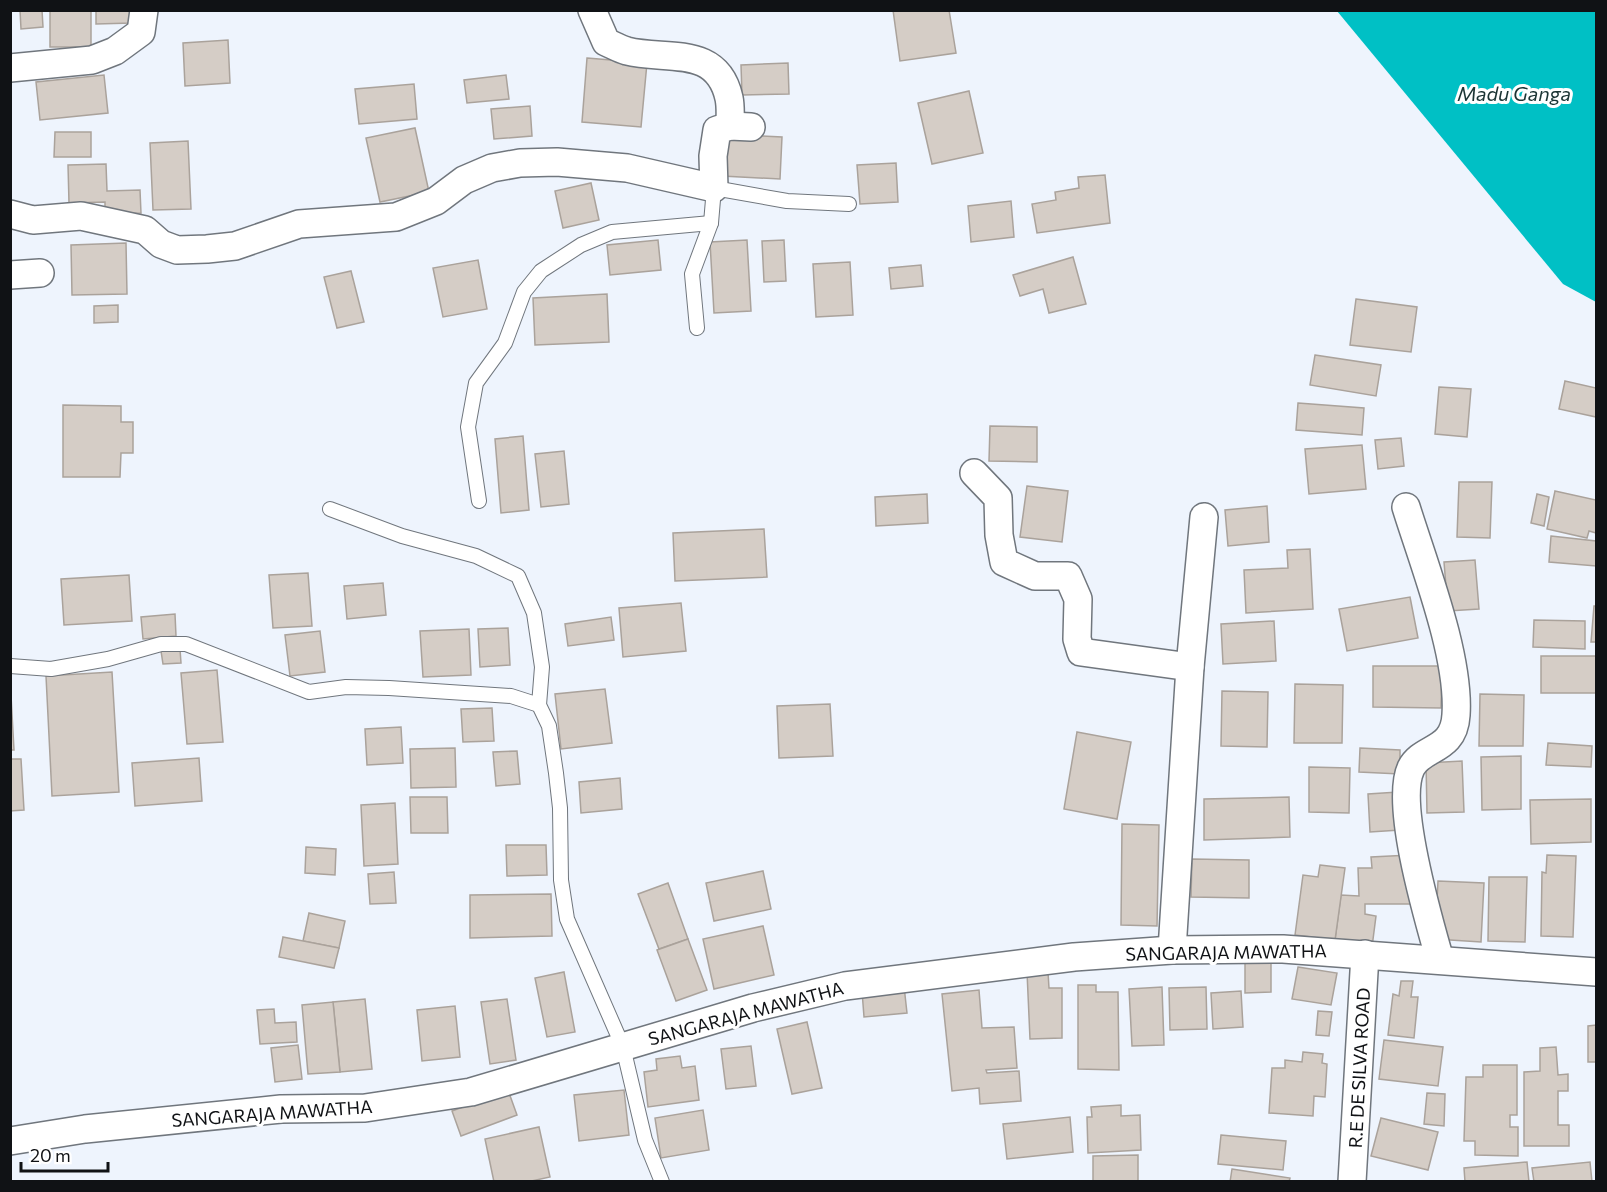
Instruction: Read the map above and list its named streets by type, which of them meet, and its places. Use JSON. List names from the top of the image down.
{
  "streets": {
    "street": ["SANGARAJA MAWATHA", "R.E DE SILVA ROAD"]
  },
  "crossings": [
    ["SANGARAJA MAWATHA", "R.E DE SILVA ROAD"]
  ],
  "water": ["Madu Ganga"],
  "scale_bar": "20 m"
}
